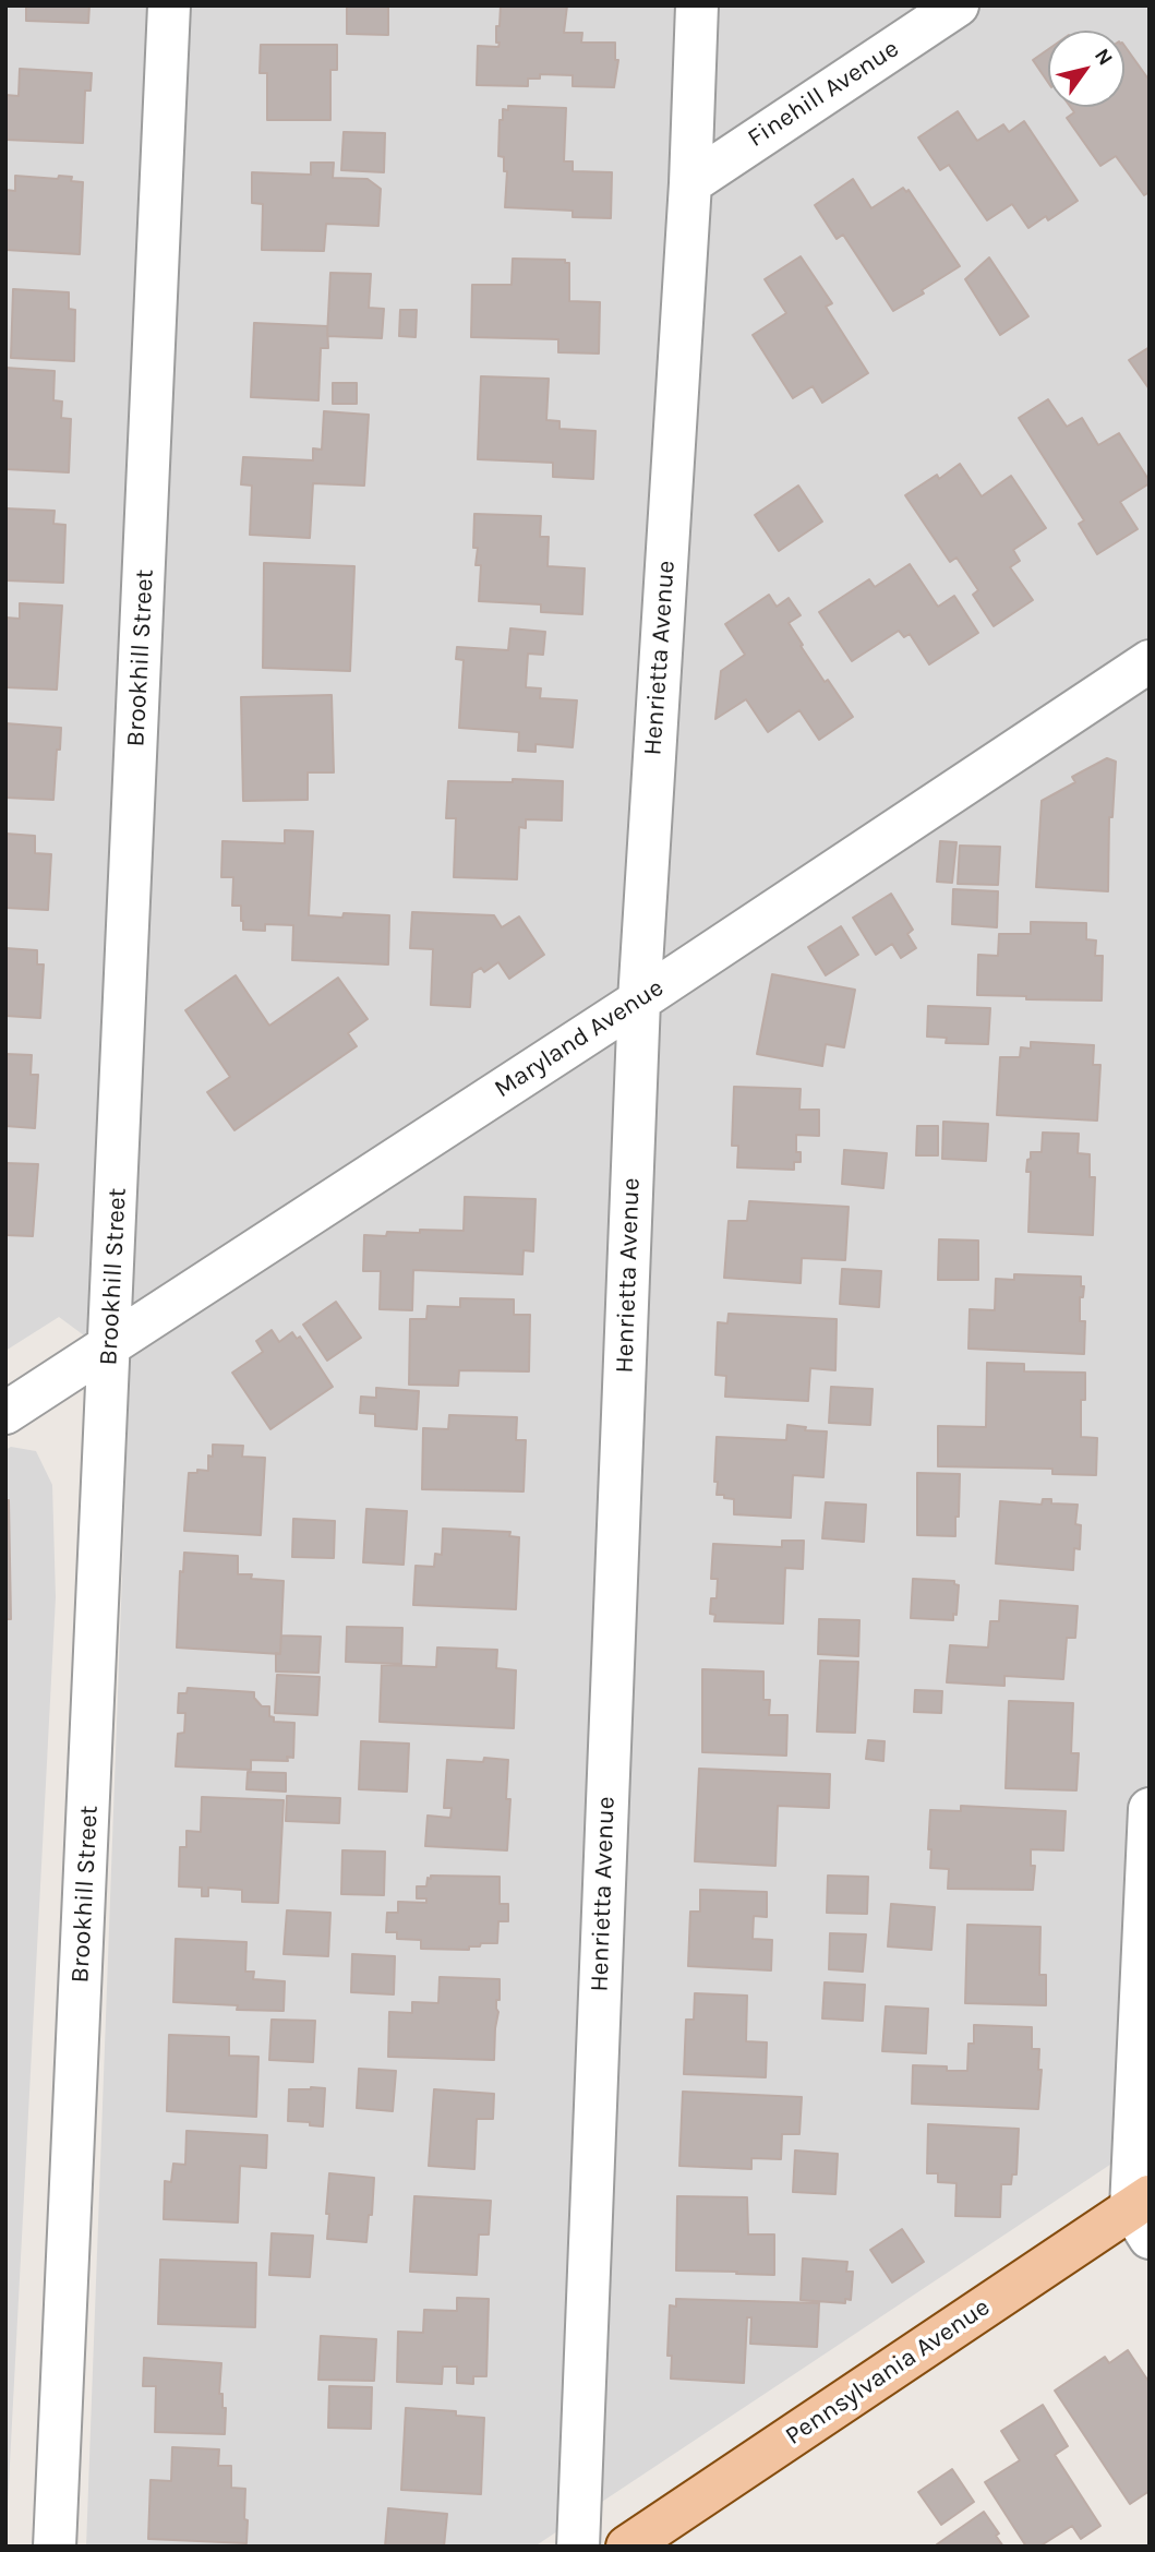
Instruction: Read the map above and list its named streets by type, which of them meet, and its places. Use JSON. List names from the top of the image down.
{
  "streets": {
    "main road": ["Pennsylvania Avenue"],
    "street": [
      "Finehill Avenue",
      "Brookhill Street",
      "Henrietta Avenue",
      "Maryland Avenue"
    ]
  },
  "crossings": [
    ["Finehill Avenue", "Henrietta Avenue"],
    ["Brookhill Street", "Maryland Avenue"],
    ["Henrietta Avenue", "Maryland Avenue"]
  ],
  "north": "top right"
}
